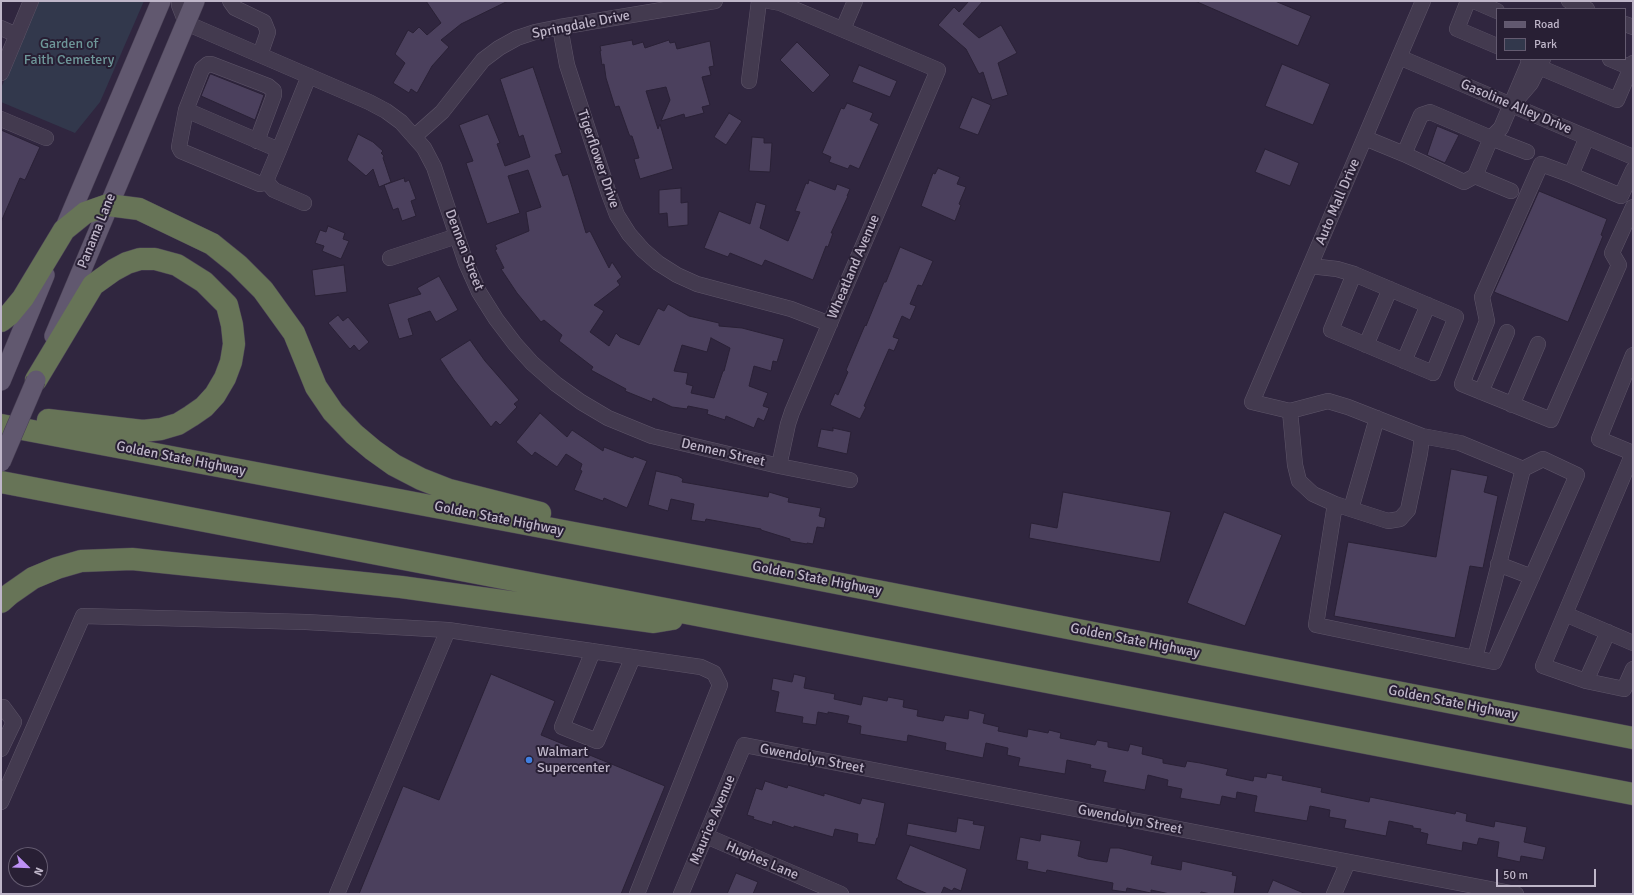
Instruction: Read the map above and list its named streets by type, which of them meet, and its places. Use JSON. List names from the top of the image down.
{
  "streets": {
    "highway": ["Golden State Highway"],
    "main road": ["Panama Lane"],
    "street": [
      "Springdale Drive",
      "Gasoline Alley Drive",
      "Tigerflower Drive",
      "Auto Mall Drive",
      "Dennen Street",
      "Wheatland Avenue",
      "Gwendolyn Street",
      "Maurice Avenue",
      "Hughes Lane"
    ]
  },
  "crossings": [
    ["Springdale Drive", "Tigerflower Drive"],
    ["Springdale Drive", "Dennen Street"],
    ["Gasoline Alley Drive", "Auto Mall Drive"],
    ["Tigerflower Drive", "Wheatland Avenue"],
    ["Panama Lane", "Dennen Street"],
    ["Dennen Street", "Wheatland Avenue"],
    ["Gwendolyn Street", "Maurice Avenue"],
    ["Maurice Avenue", "Hughes Lane"]
  ],
  "parks": ["Garden of Faith Cemetery"],
  "places": ["Walmart Supercenter"],
  "legend": ["Road", "Park"],
  "scale_bar": "50 m",
  "north": "bottom right"
}
